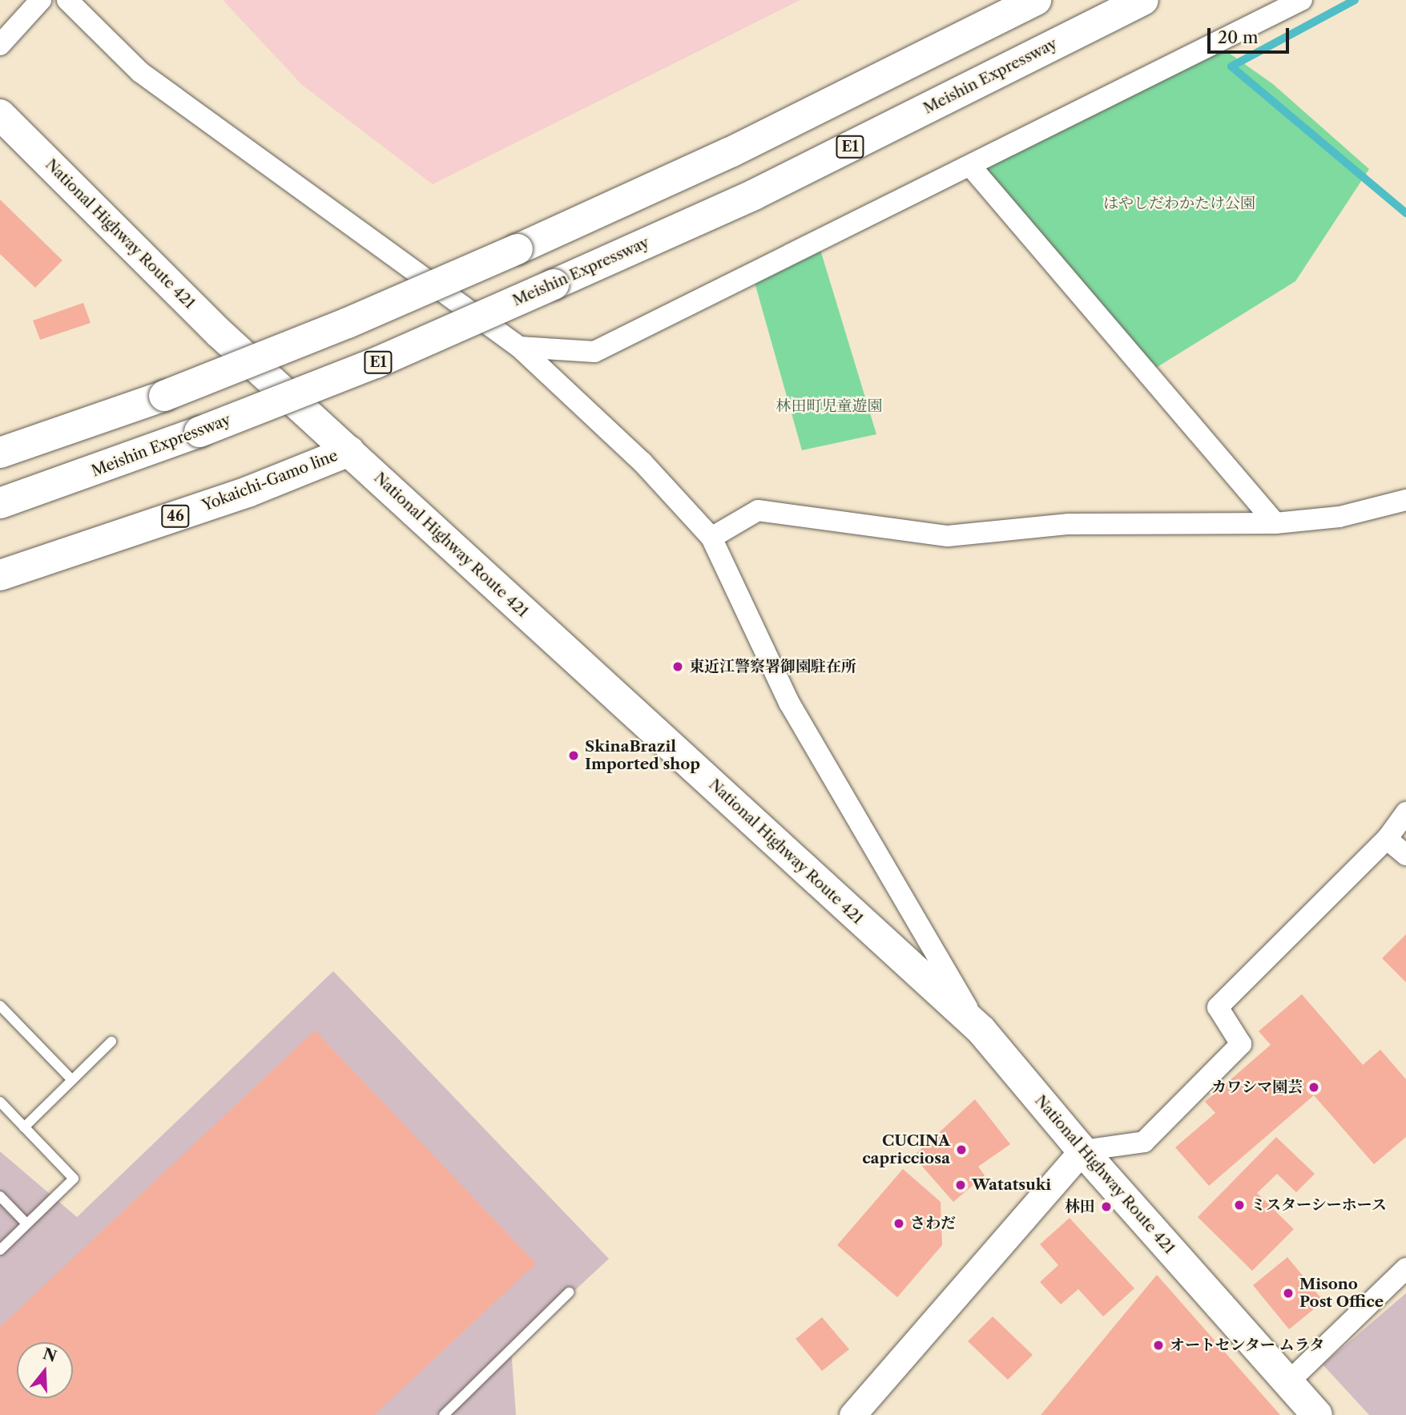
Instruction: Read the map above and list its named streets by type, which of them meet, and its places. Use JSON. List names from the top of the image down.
{
  "streets": {
    "main road": [
      "Meishin Expressway",
      "E1",
      "National Highway Route 421",
      "Yokaichi-Gamo line",
      "46"
    ]
  },
  "crossings": [
    ["National Highway Route 421", "Yokaichi-Gamo line"]
  ],
  "parks": ["はやしだわかたけ公園", "林田町児童遊園"],
  "places": [
    "東近江警察署御園駐在所",
    "SkinaBrazil Imported shop",
    "カワシマ園芸",
    "CUCINA capricciosa",
    "Watatsuki",
    "ミスターシーホース",
    "林田",
    "さわだ",
    "Misono Post Office",
    "オートセンター ムラタ"
  ],
  "scale_bar": "20 m",
  "north": "top"
}
